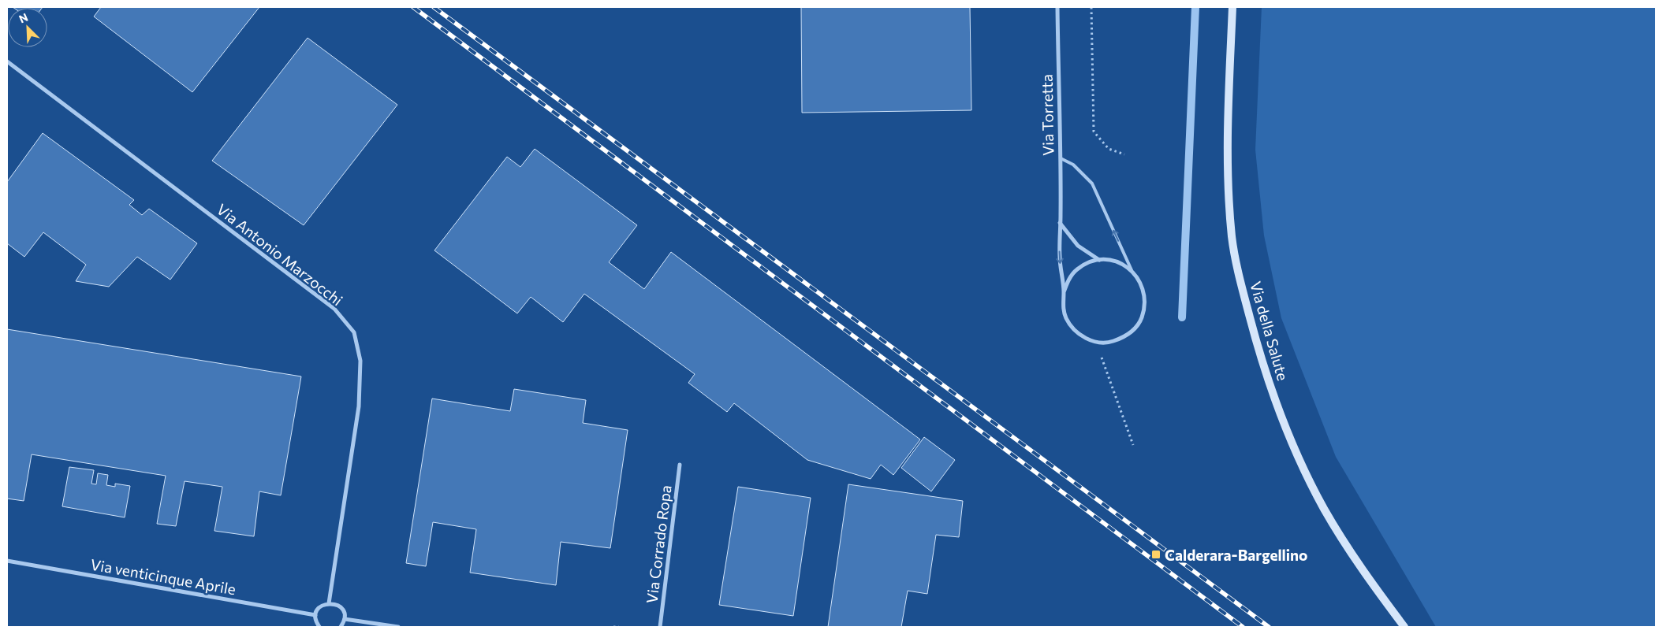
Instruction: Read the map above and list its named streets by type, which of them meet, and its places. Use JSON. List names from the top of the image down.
{
  "streets": {
    "street": [
      "Via Torretta",
      "Via Antonio Marzocchi",
      "Via della Salute",
      "Via Corrado Ropa",
      "Via venticinque Aprile"
    ]
  },
  "places": {
    "transit": ["Calderara-Bargellino"]
  },
  "north": "top left"
}
